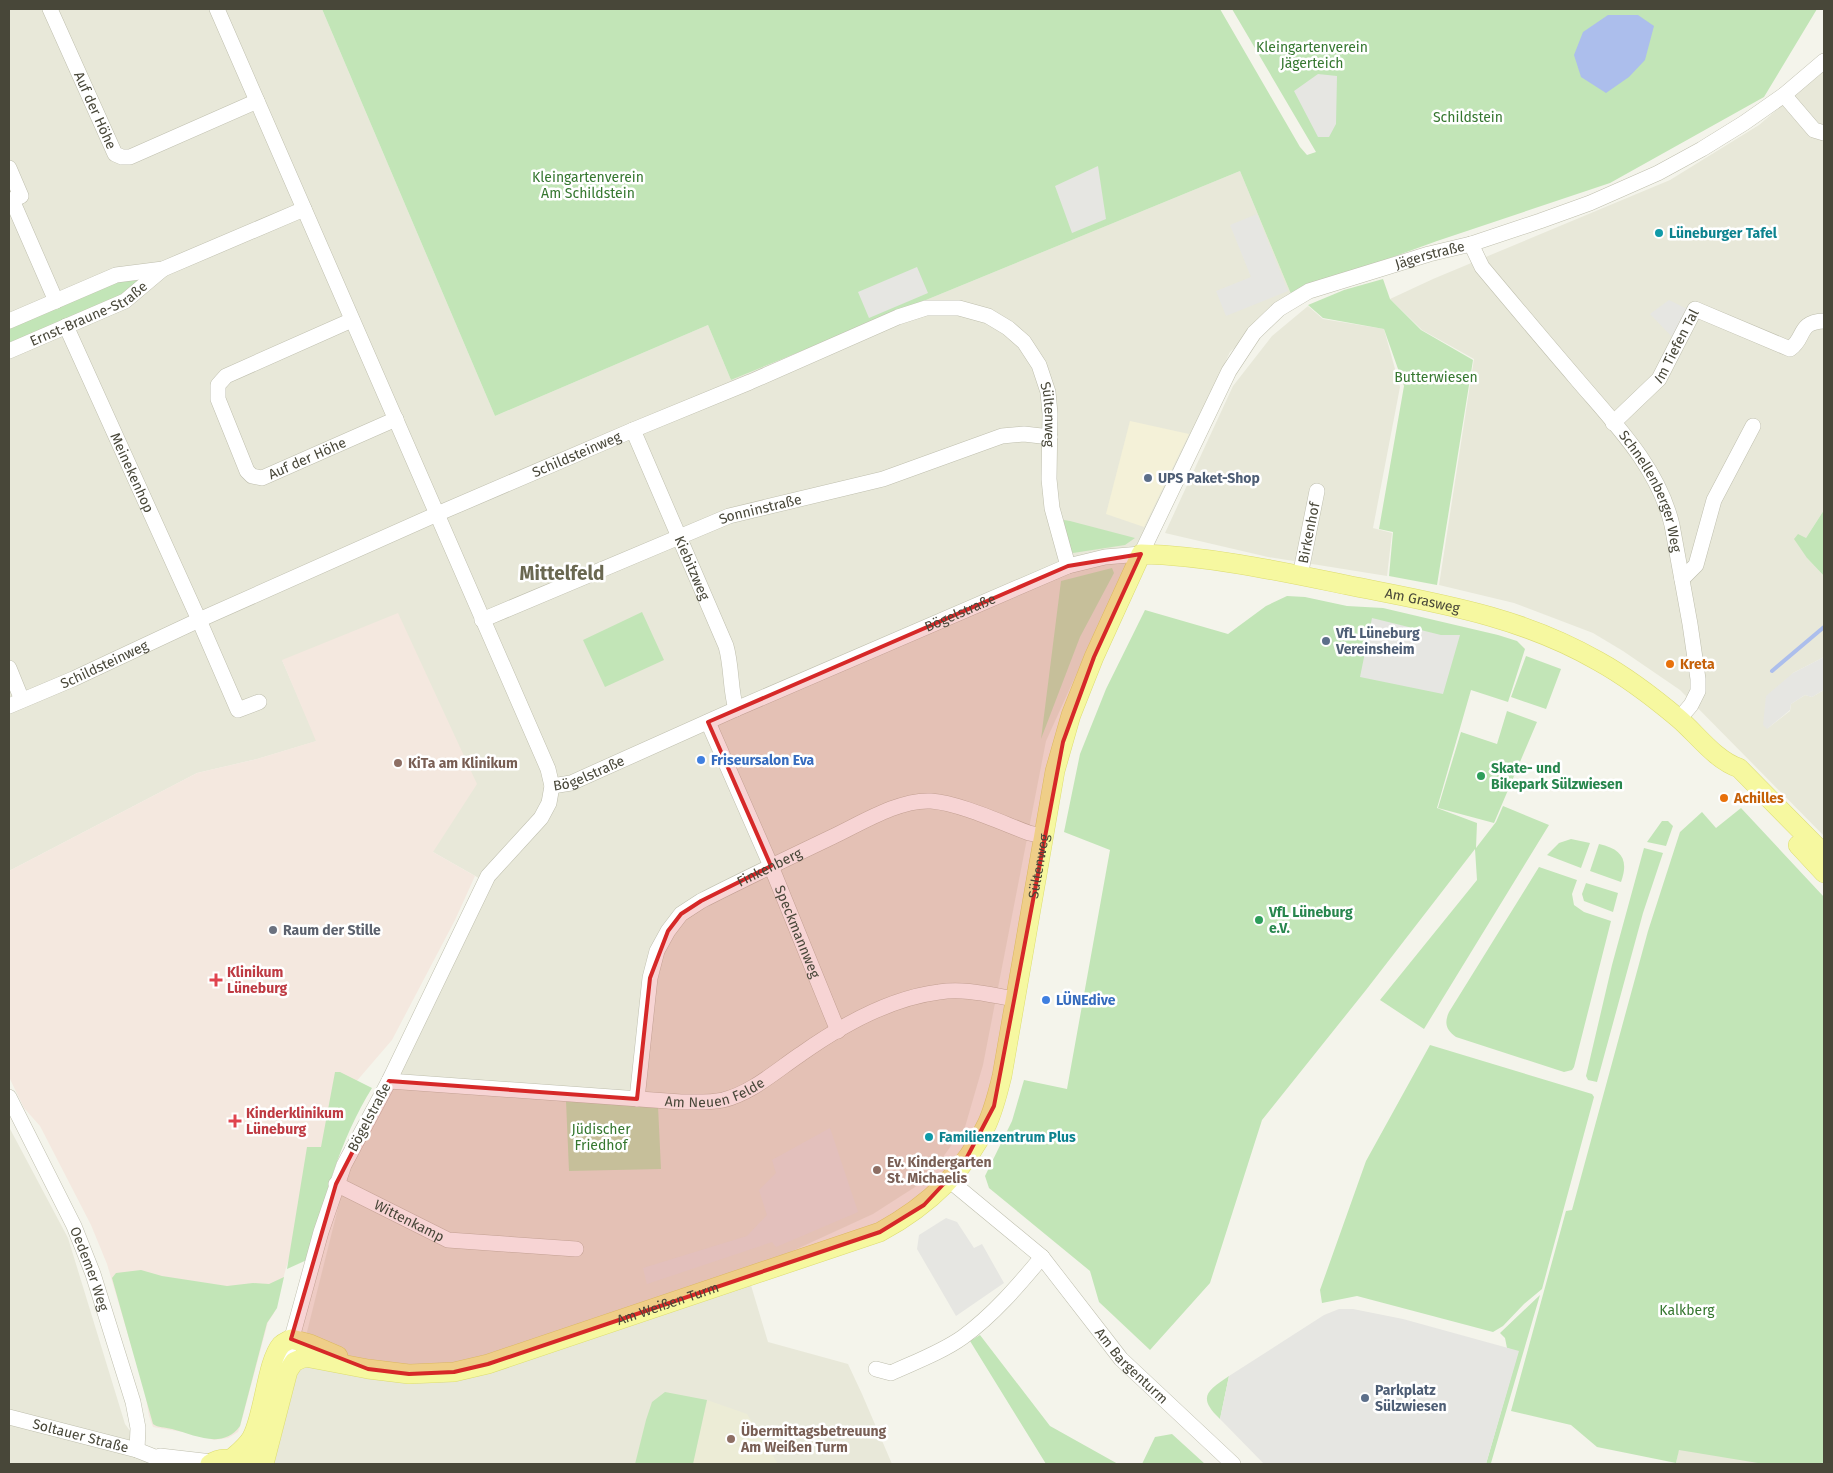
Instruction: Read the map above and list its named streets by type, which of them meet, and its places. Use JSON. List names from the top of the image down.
{
  "streets": {
    "main road": [
      "Sültenweg",
      "Am Grasweg",
      "Bögelstraße",
      "Am Weißen Turm",
      "Soltauer Straße"
    ],
    "street": [
      "Auf der Höhe",
      "Jägerstraße",
      "Ernst-Braune-Straße",
      "Im Tiefen Tal",
      "Schildsteinweg",
      "Meinekenhop",
      "Schnellenberger Weg",
      "Sonninstraße",
      "Birkenhof",
      "Kiebitzweg",
      "Finkenberg",
      "Speckmannweg",
      "Am Neuen Felde",
      "Wittenkamp",
      "Oedemer Weg",
      "Am Bargenturm"
    ]
  },
  "crossings": [
    ["Jägerstraße", "Sültenweg"],
    ["Jägerstraße", "Schnellenberger Weg"],
    ["Jägerstraße", "Am Grasweg"],
    ["Jägerstraße", "Bögelstraße"],
    ["Ernst-Braune-Straße", "Meinekenhop"],
    ["Im Tiefen Tal", "Schnellenberger Weg"],
    ["Sültenweg", "Schildsteinweg"],
    ["Sültenweg", "Sonninstraße"],
    ["Sültenweg", "Am Grasweg"],
    ["Sültenweg", "Bögelstraße"],
    ["Sültenweg", "Finkenberg"],
    ["Sültenweg", "Am Neuen Felde"],
    ["Sültenweg", "Am Weißen Turm"],
    ["Sültenweg", "Am Bargenturm"],
    ["Schildsteinweg", "Meinekenhop"],
    ["Schildsteinweg", "Kiebitzweg"],
    ["Schnellenberger Weg", "Am Grasweg"],
    ["Sonninstraße", "Kiebitzweg"],
    ["Birkenhof", "Am Grasweg"],
    ["Kiebitzweg", "Bögelstraße"],
    ["Am Grasweg", "Bögelstraße"],
    ["Bögelstraße", "Speckmannweg"],
    ["Bögelstraße", "Am Neuen Felde"],
    ["Bögelstraße", "Wittenkamp"],
    ["Bögelstraße", "Am Weißen Turm"],
    ["Bögelstraße", "Soltauer Straße"],
    ["Finkenberg", "Speckmannweg"],
    ["Finkenberg", "Am Neuen Felde"],
    ["Speckmannweg", "Am Neuen Felde"],
    ["Oedemer Weg", "Soltauer Straße"],
    ["Am Weißen Turm", "Am Bargenturm"]
  ],
  "districts": ["Mittelfeld"],
  "parks": [
    "Kleingartenverein Jägerteich",
    "Schildstein",
    "Kleingartenverein Am Schildstein",
    "Butterwiesen",
    "Jüdischer Friedhof",
    "Kalkberg"
  ],
  "places": {
    "other": [
      "Lüneburger Tafel",
      "UPS Paket-Shop",
      "VfL Lüneburg Vereinsheim",
      "Kreta",
      "Friseursalon Eva",
      "KiTa am Klinikum",
      "Skate- und Bikepark Sülzwiesen",
      "Achilles",
      "VfL Lüneburg e.V.",
      "Raum der Stille",
      "LÜNEdive",
      "Familienzentrum Plus",
      "Ev. Kindergarten St. Michaelis",
      "Parkplatz Sülzwiesen",
      "Übermittagsbetreuung Am Weißen Turm"
    ],
    "health": ["Klinikum Lüneburg", "Kinderklinikum Lüneburg"]
  }
}
